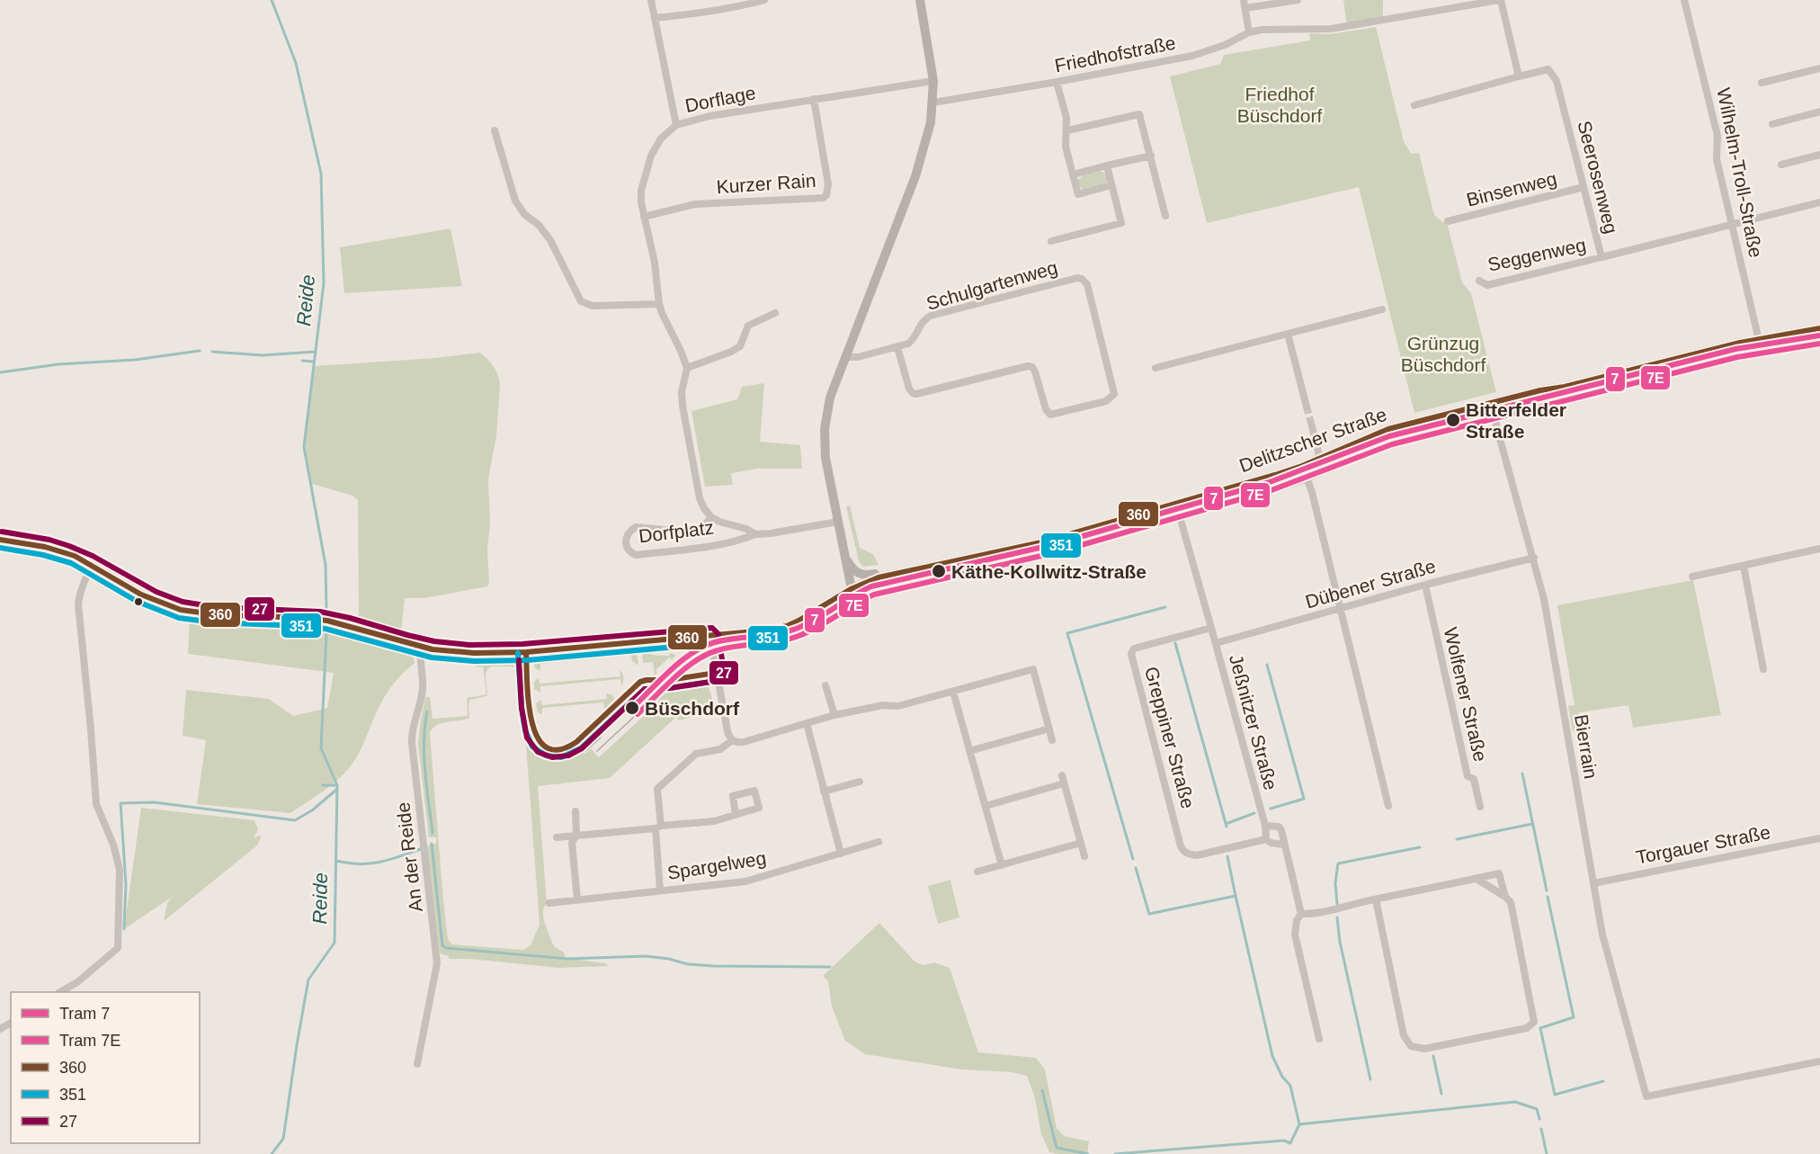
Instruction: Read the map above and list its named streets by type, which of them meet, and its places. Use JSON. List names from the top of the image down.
{
  "streets": {
    "main road": ["Delitzscher Straße"],
    "street": [
      "Friedhofstraße",
      "Dorflage",
      "Wilhelm-Troll-Straße",
      "Seerosenweg",
      "Kurzer Rain",
      "Binsenweg",
      "Seggenweg",
      "Schulgartenweg",
      "Dorfplatz",
      "Dübener Straße",
      "Wolfener Straße",
      "Jeßnitzer Straße",
      "Greppiner Straße",
      "Bierrain",
      "Torgauer Straße",
      "An der Reide",
      "Spargelweg"
    ]
  },
  "crossings": [
    ["Dorflage", "Kurzer Rain"],
    ["Wilhelm-Troll-Straße", "Seerosenweg"],
    ["Wilhelm-Troll-Straße", "Delitzscher Straße"],
    ["Seerosenweg", "Binsenweg"],
    ["Seerosenweg", "Seggenweg"],
    ["Delitzscher Straße", "Bierrain"],
    ["Delitzscher Straße", "An der Reide"],
    ["Dübener Straße", "Wolfener Straße"],
    ["Dübener Straße", "Jeßnitzer Straße"],
    ["Dübener Straße", "Bierrain"],
    ["Jeßnitzer Straße", "Greppiner Straße"],
    ["Bierrain", "Torgauer Straße"]
  ],
  "water": ["Reide"],
  "parks": ["Friedhof Büschdorf", "Grünzug Büschdorf"],
  "places": ["Bitterfelder Straße", "Käthe-Kollwitz-Straße", "Büschdorf"],
  "lines": [
    "transit line 360",
    "tram line 7",
    "transit line 351",
    "tram line 7E",
    "transit line 27"
  ],
  "legend": [
    "Tram 7",
    "Tram 7E",
    "360",
    "351",
    "27"
  ]
}
